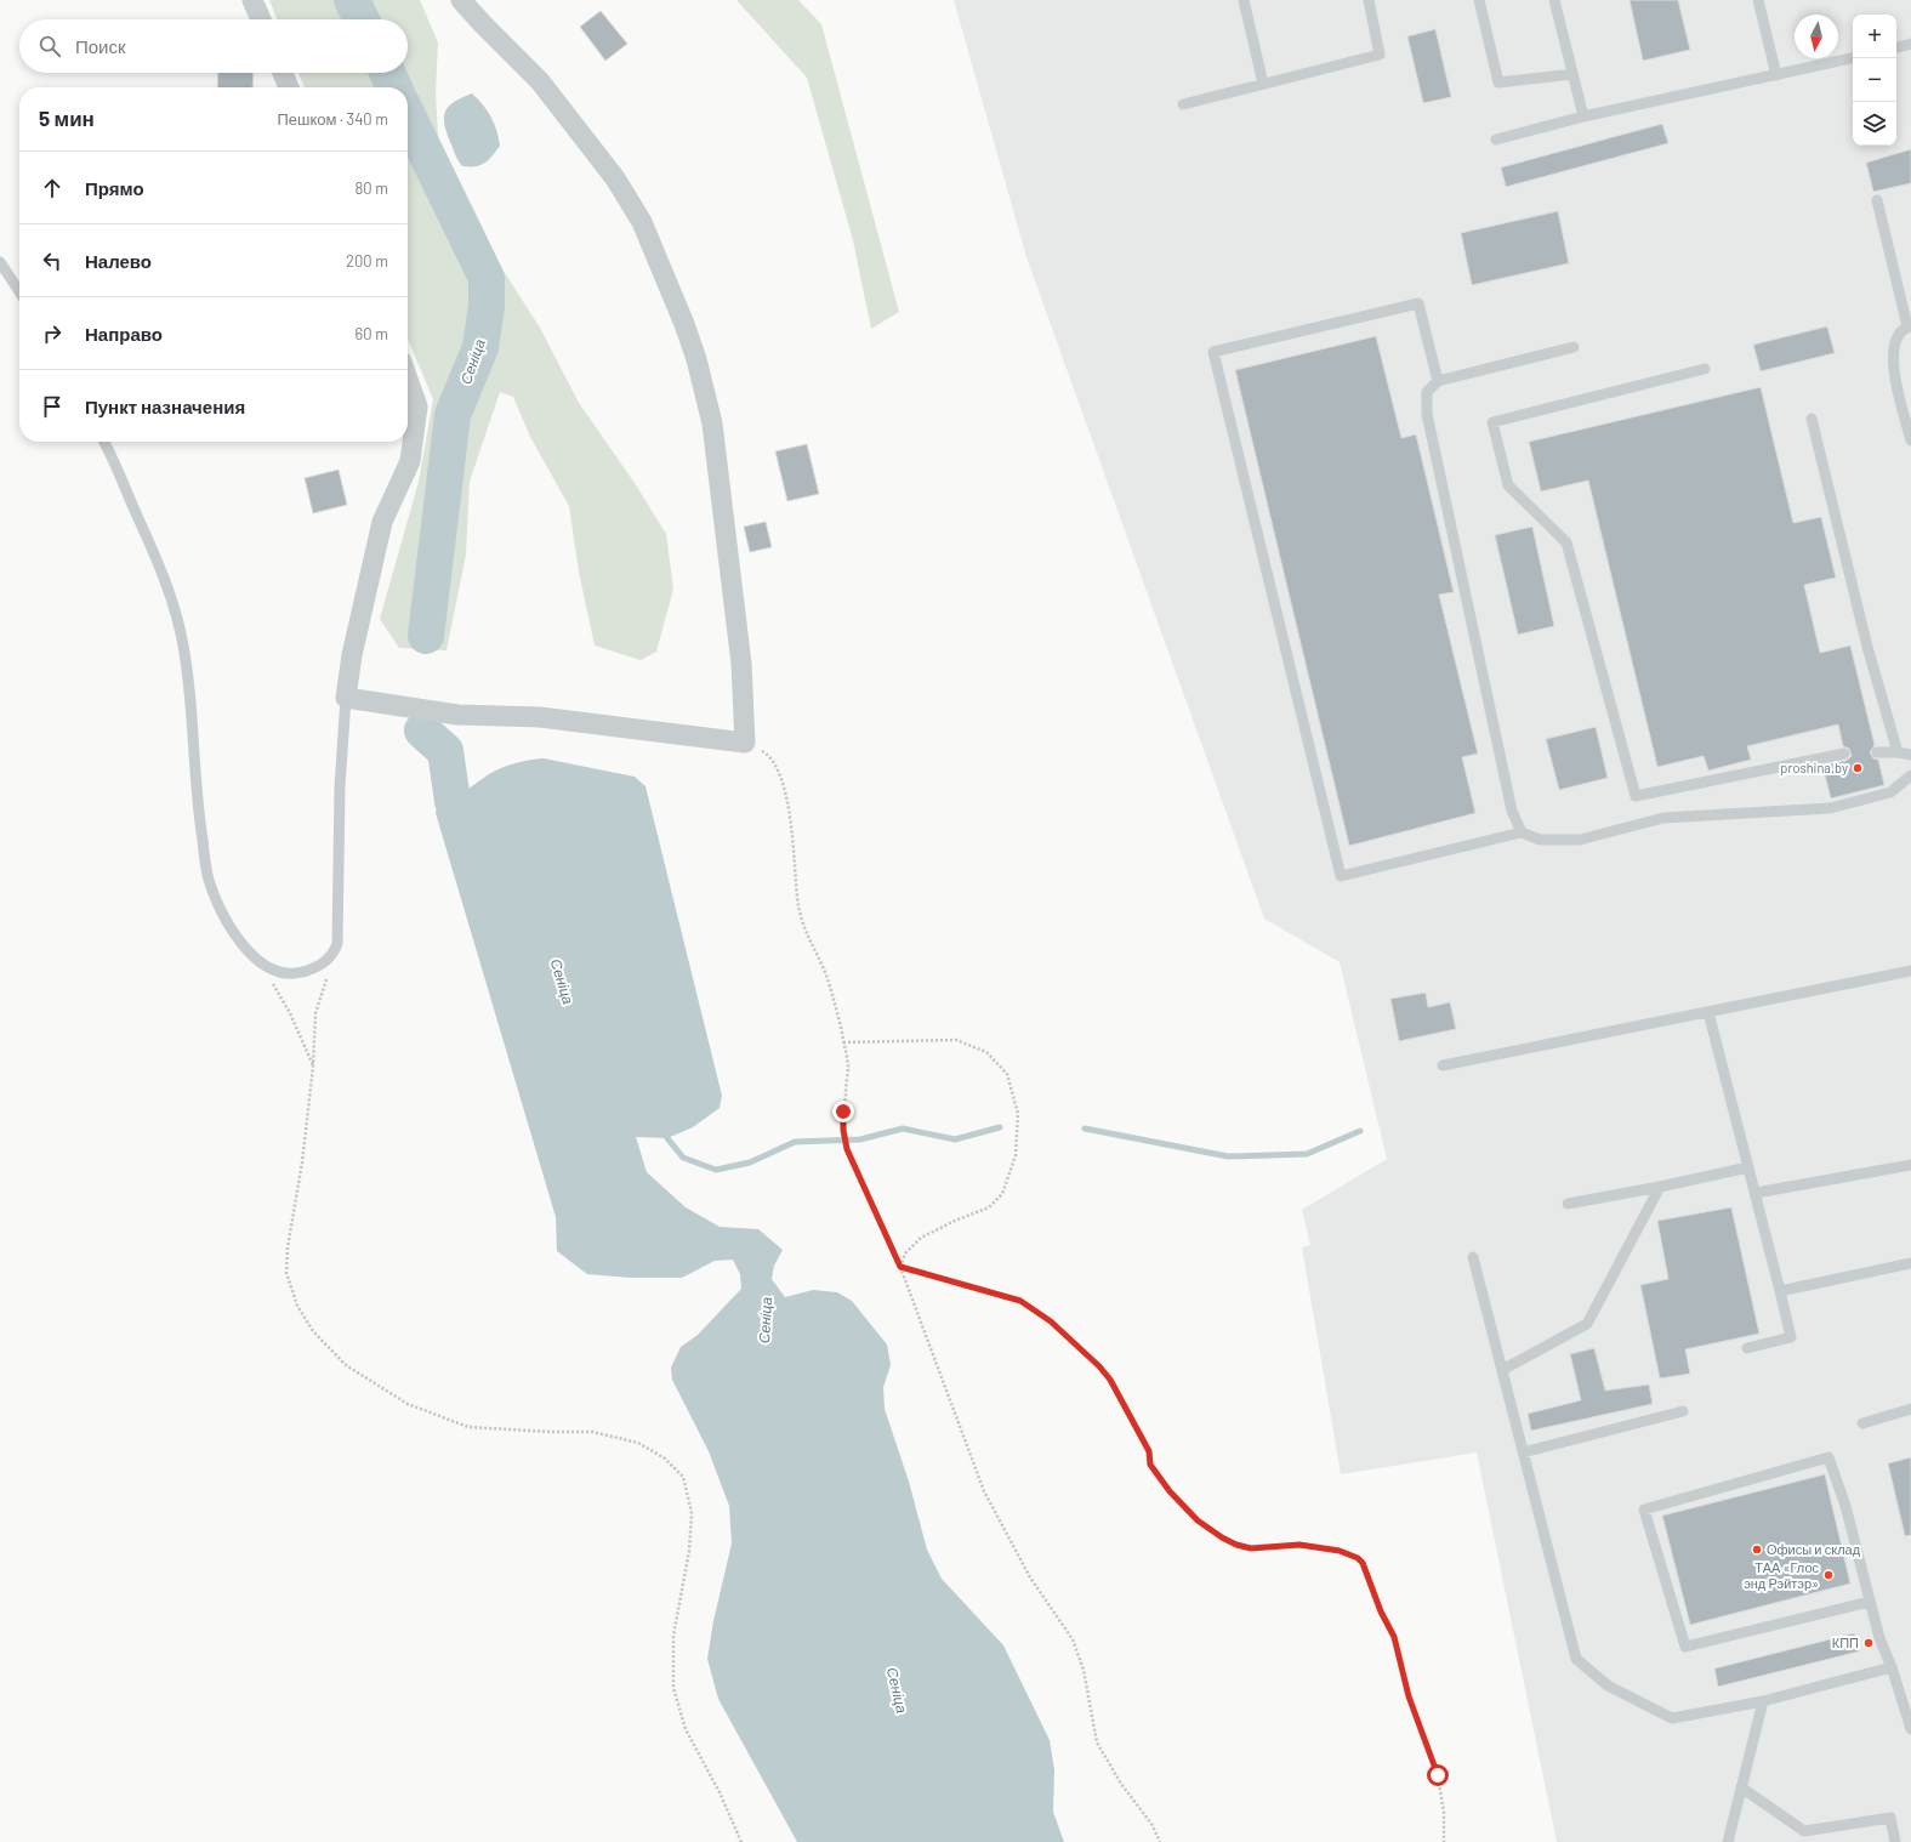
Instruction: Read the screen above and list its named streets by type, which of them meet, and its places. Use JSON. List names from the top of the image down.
{
  "water": ["Сеніца"],
  "places": [
    "proshina.by",
    "Офисы и склад",
    "ТАА «Глос энд Рэйтэр»",
    "КПП"
  ],
  "north": "bottom",
  "page": {
    "map_buttons": ["+", "−"],
    "search": "Поиск",
    "heading": ["5 мин", "Пешком · 340 m"],
    "list": [
      ["Прямо", "80 m"],
      ["Налево", "200 m"],
      ["Направо", "60 m"],
      "Пункт назначения"
    ]
  }
}
